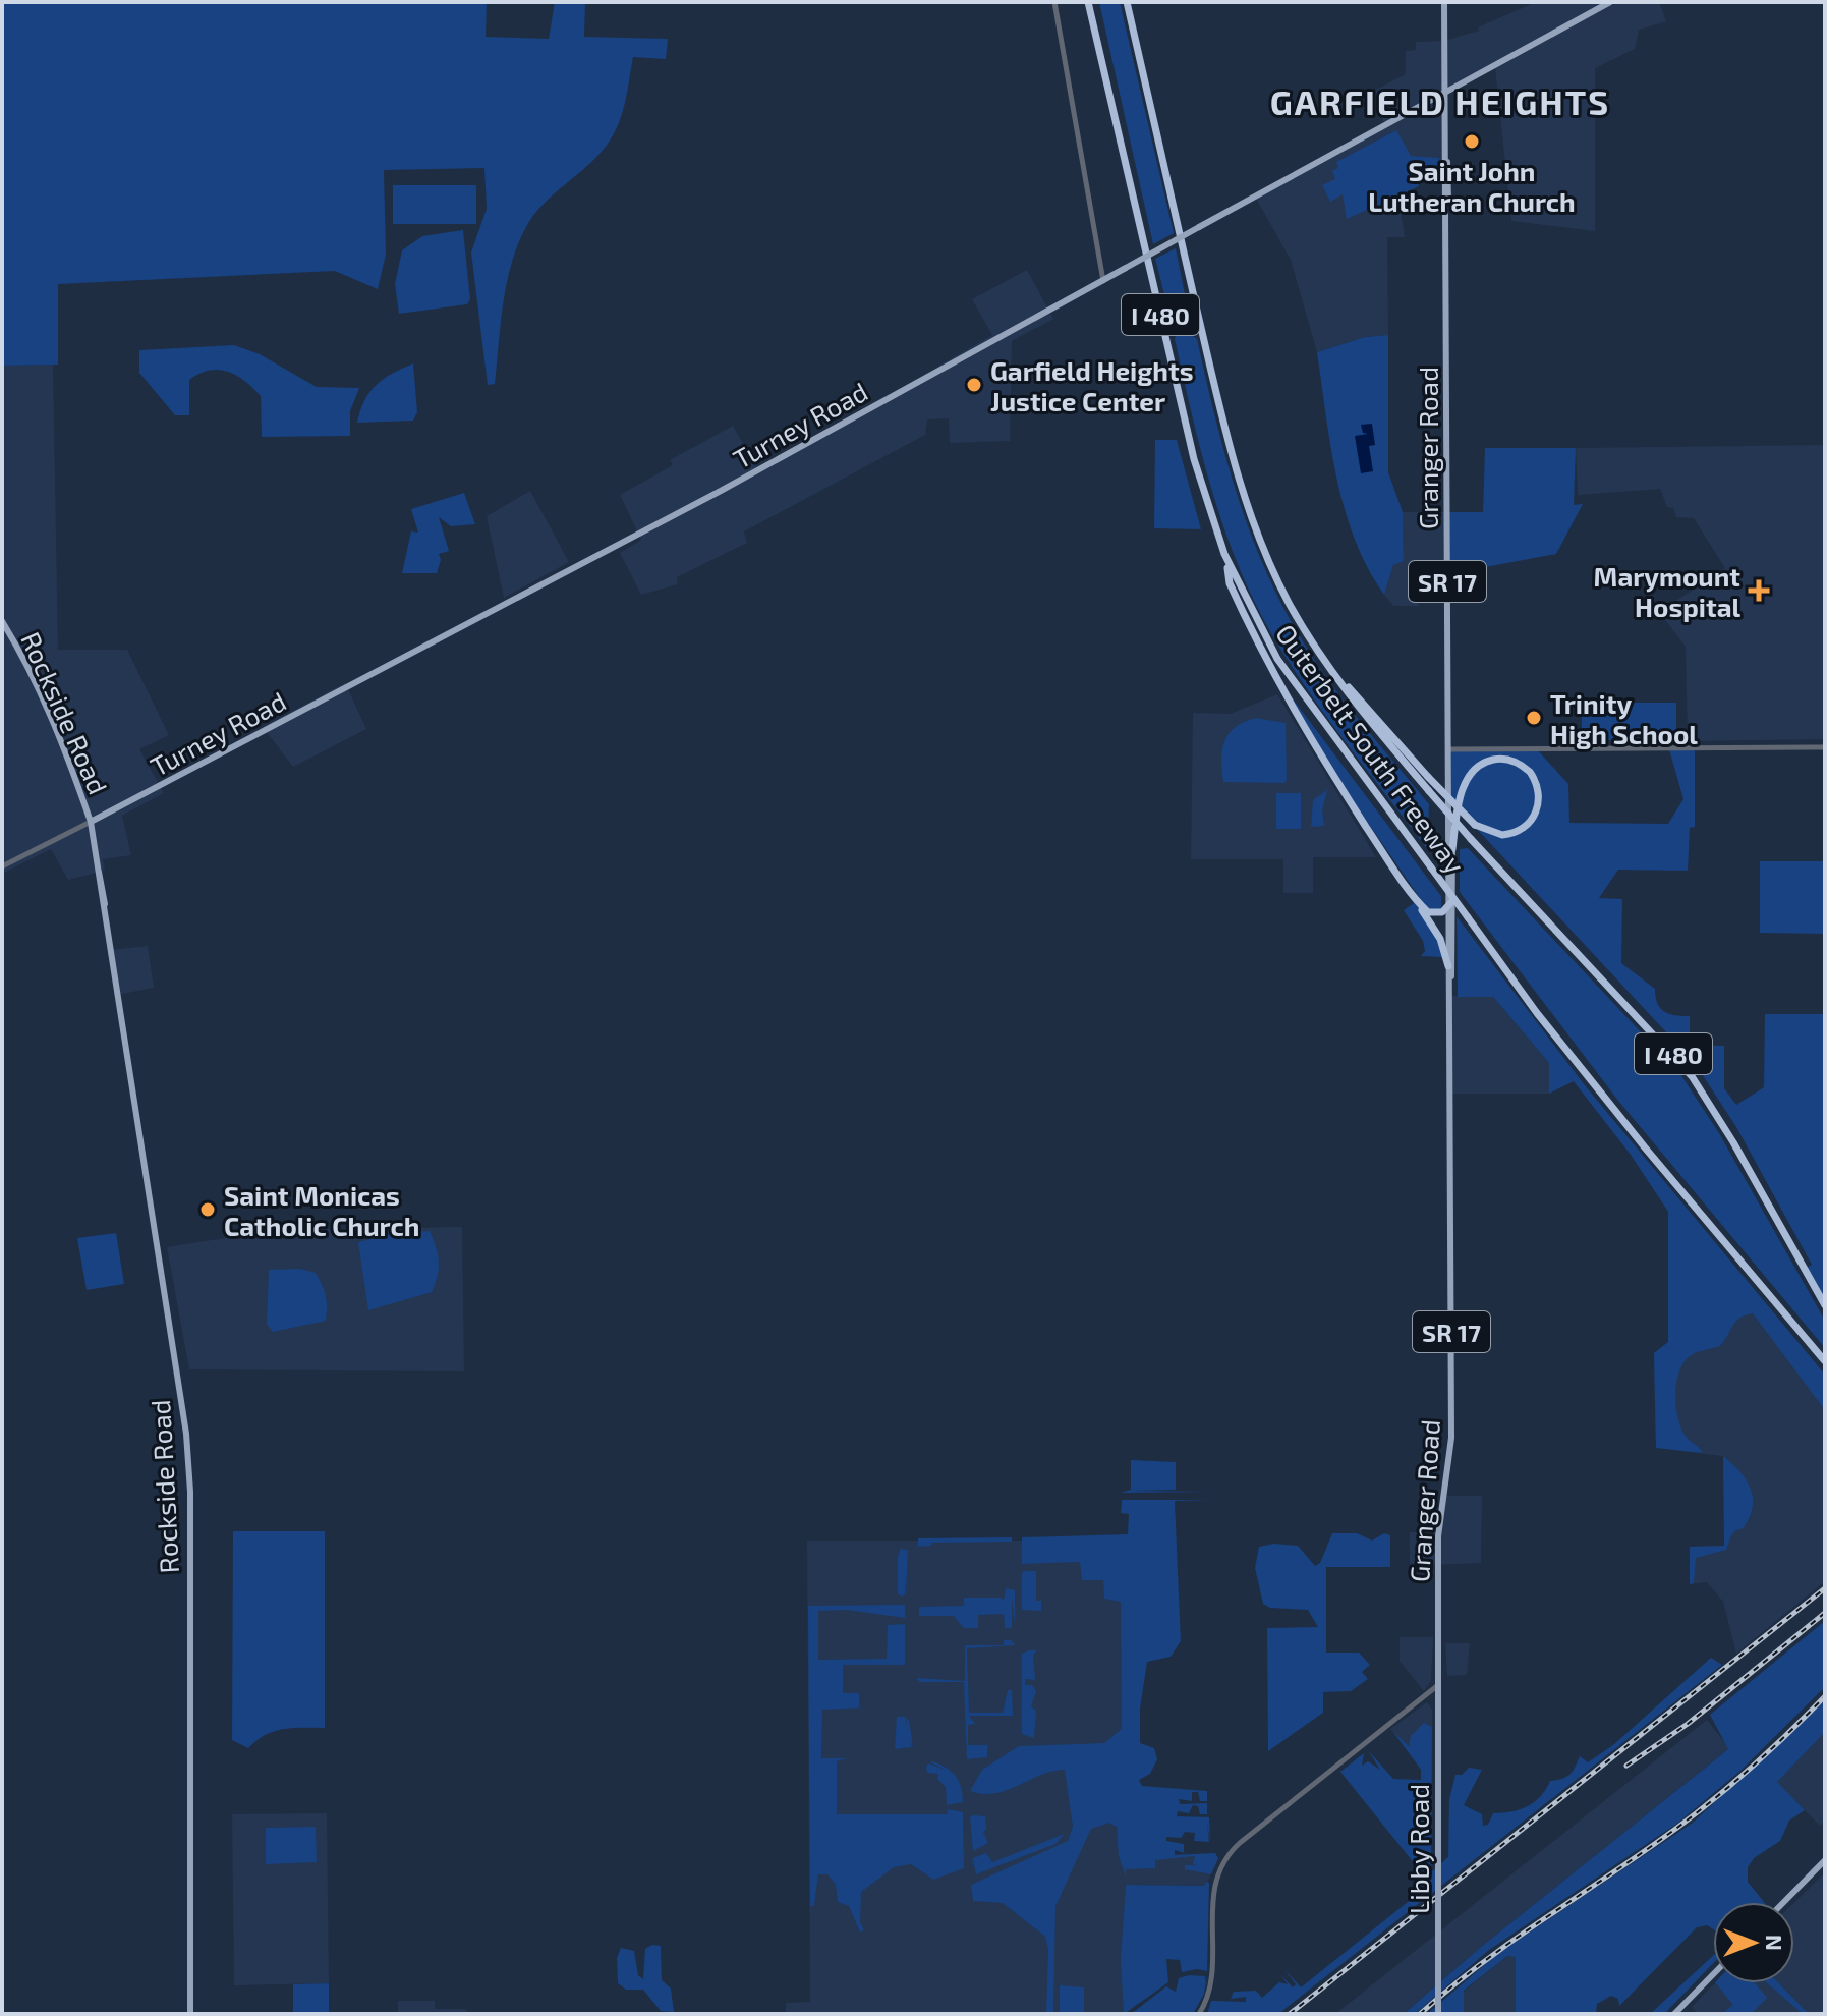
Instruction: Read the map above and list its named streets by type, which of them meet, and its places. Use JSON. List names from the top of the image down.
{
  "streets": {
    "highway": ["I 480", "Outerbelt South Freeway"],
    "main road": [
      "Turney Road",
      "Granger Road",
      "SR 17",
      "Rockside Road",
      "Libby Road"
    ]
  },
  "crossings": [
    ["Turney Road", "Granger Road"],
    ["Turney Road", "Rockside Road"],
    ["Granger Road", "Libby Road"]
  ],
  "districts": ["GARFIELD HEIGHTS"],
  "places": {
    "other": [
      "Saint John Lutheran Church",
      "Garfield Heights Justice Center",
      "Trinity High School",
      "Saint Monicas Catholic Church"
    ],
    "health": ["Marymount Hospital"]
  },
  "north": "right"
}
